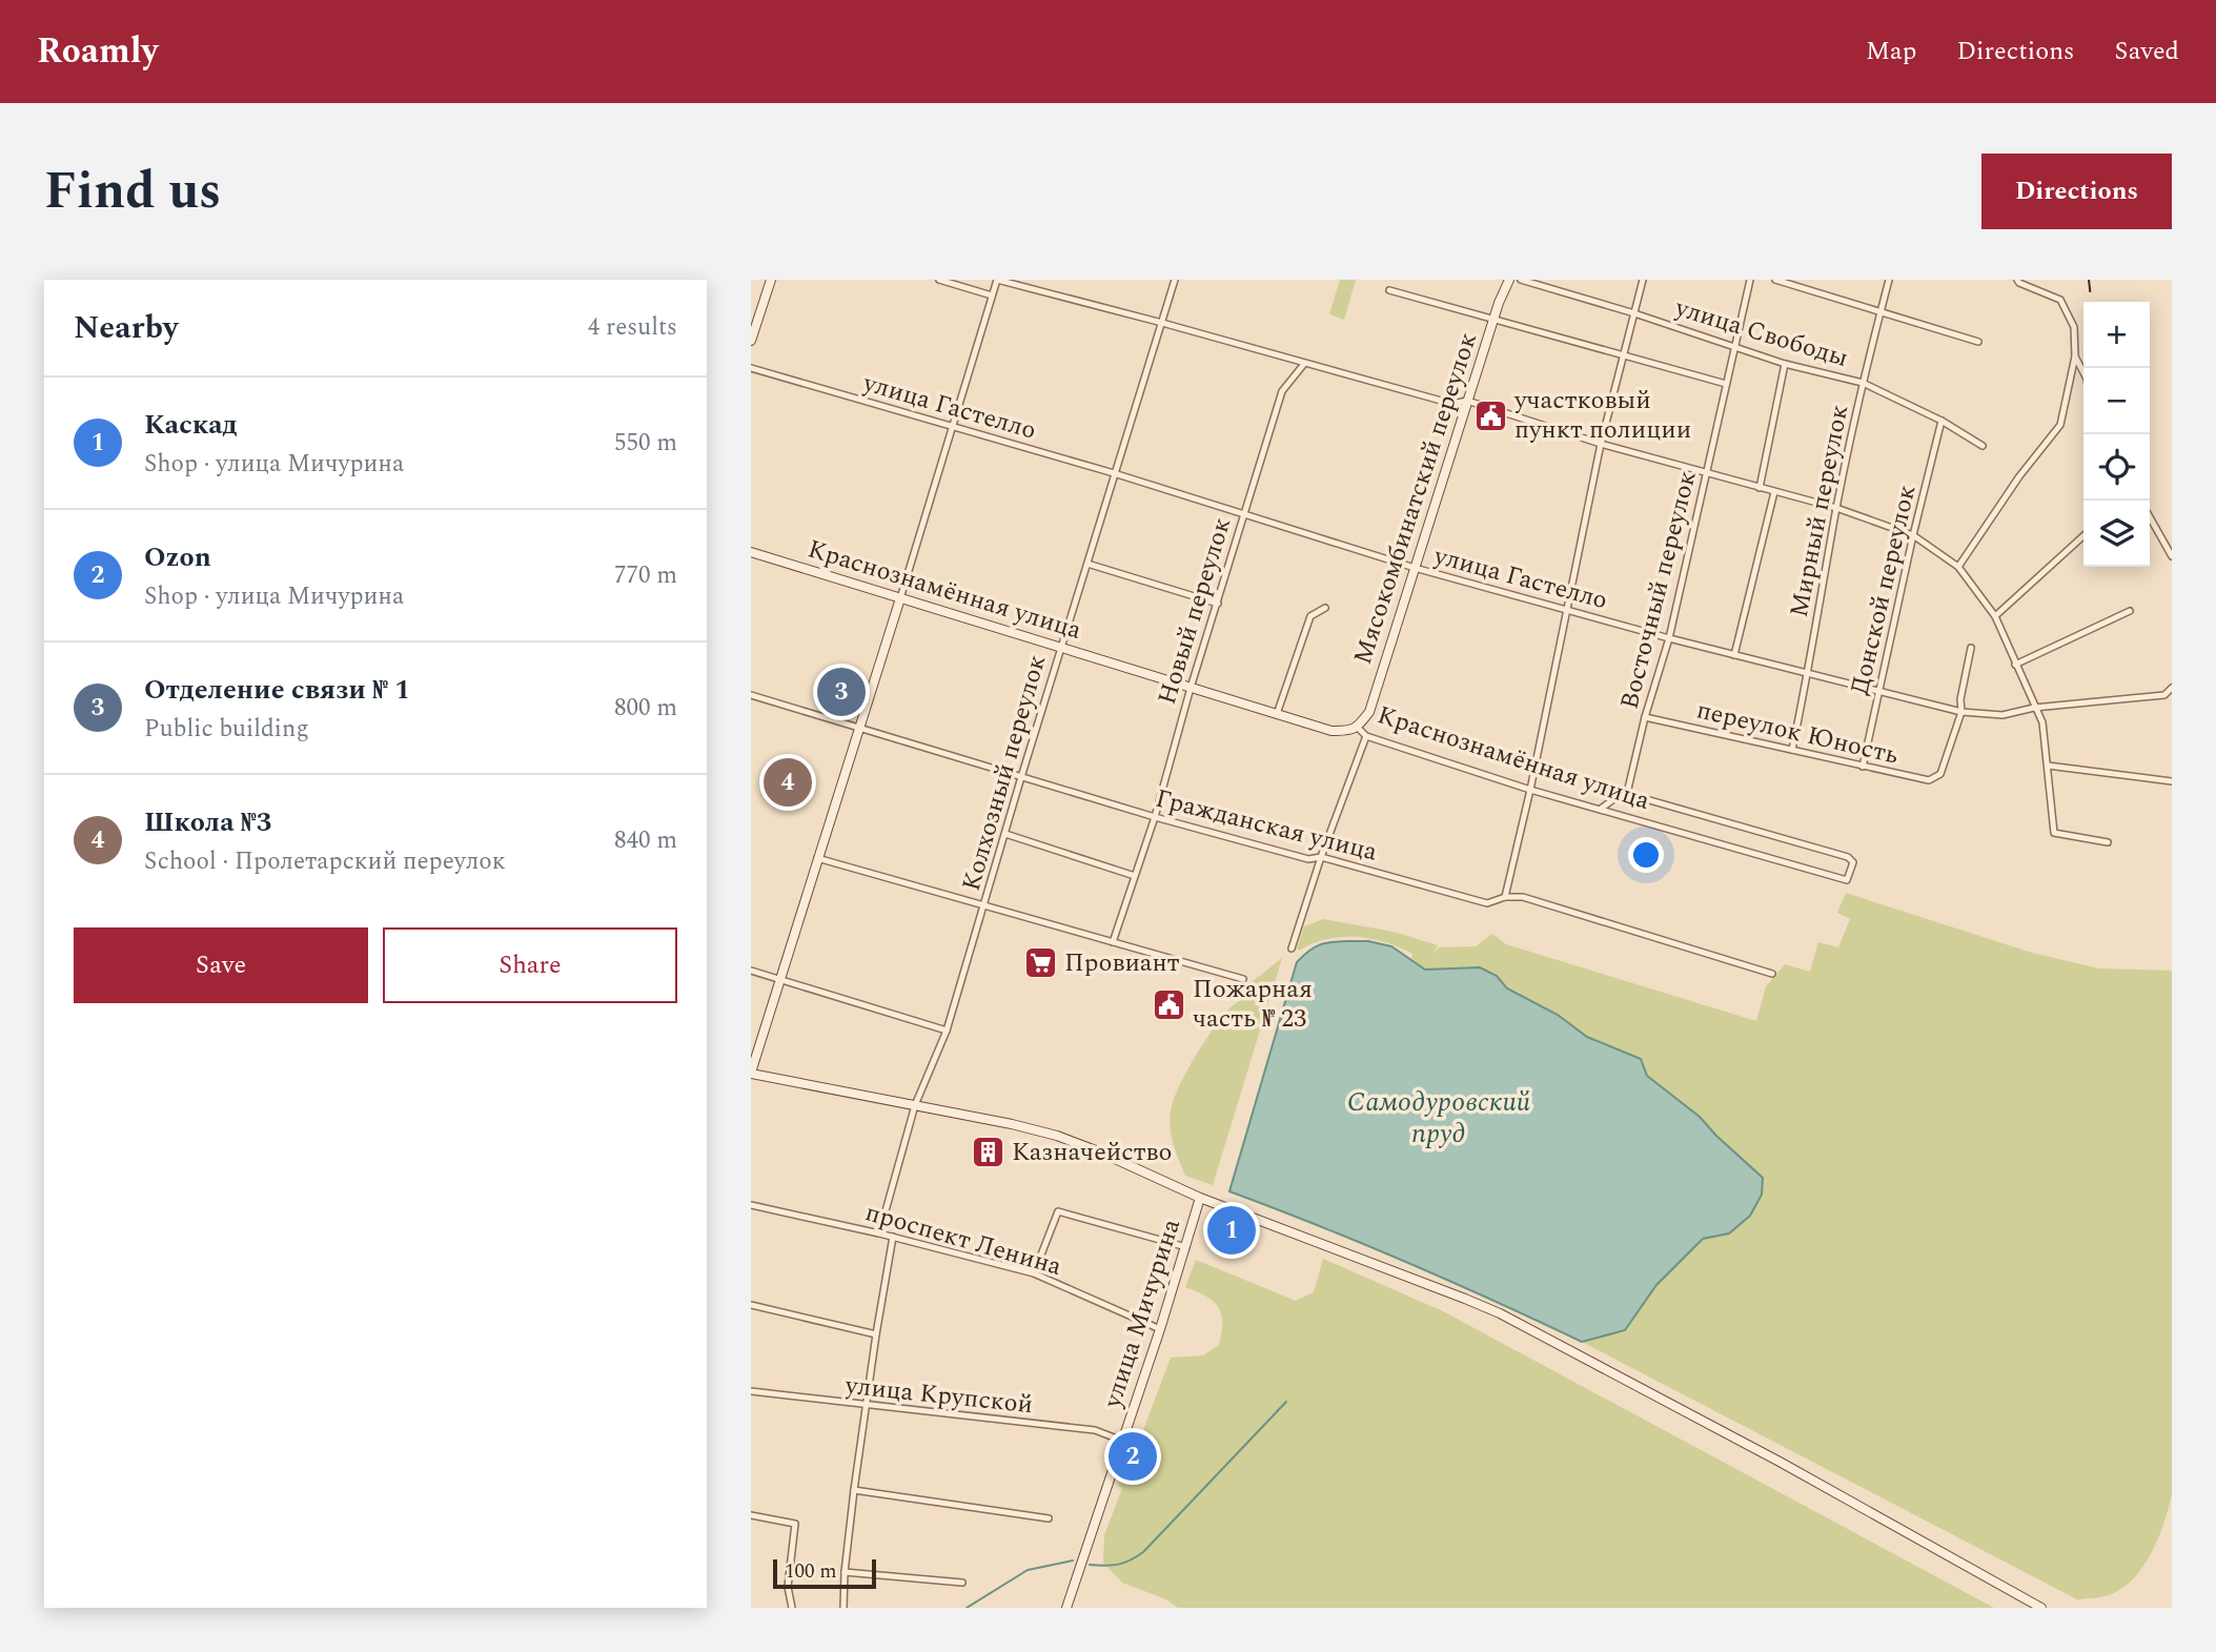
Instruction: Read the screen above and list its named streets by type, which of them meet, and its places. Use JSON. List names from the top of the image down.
{
  "streets": {
    "main road": ["Мясокомбинатский переулок", "Краснознамённая улица", "улица Мичурина"],
    "street": [
      "улица Свободы",
      "улица Гастелло",
      "Мирный переулок",
      "Восточный переулок",
      "Донской переулок",
      "Новый переулок",
      "переулок Юность",
      "Колхозный переулок",
      "Гражданская улица",
      "проспект Ленина",
      "улица Крупской"
    ]
  },
  "crossings": [
    ["улица Свободы", "Мирный переулок"],
    ["улица Свободы", "Восточный переулок"],
    ["улица Свободы", "Донской переулок"],
    ["улица Гастелло", "Мясокомбинатский переулок"],
    ["улица Гастелло", "Мирный переулок"],
    ["улица Гастелло", "Восточный переулок"],
    ["улица Гастелло", "Донской переулок"],
    ["улица Гастелло", "Новый переулок"],
    ["улица Гастелло", "переулок Юность"],
    ["улица Гастелло", "Колхозный переулок"],
    ["Мясокомбинатский переулок", "Краснознамённая улица"],
    ["Мирный переулок", "переулок Юность"],
    ["Краснознамённая улица", "Восточный переулок"],
    ["Краснознамённая улица", "Новый переулок"],
    ["Краснознамённая улица", "Колхозный переулок"],
    ["Восточный переулок", "переулок Юность"],
    ["Донской переулок", "переулок Юность"],
    ["Новый переулок", "Гражданская улица"],
    ["Колхозный переулок", "Гражданская улица"],
    ["Колхозный переулок", "проспект Ленина"],
    ["проспект Ленина", "улица Мичурина"],
    ["улица Мичурина", "улица Крупской"]
  ],
  "water": ["Самодуровский пруд"],
  "places": {
    "public building": ["участковый пункт полиции", "Пожарная часть № 23"],
    "supermarket": ["Провиант"],
    "building": ["Казначейство"]
  },
  "scale_bar": "100 m",
  "page": {
    "header": "Roamly",
    "nav": ["Map", "Directions", "Saved"],
    "title": "Find us",
    "buttons": [
      "Directions",
      ["Save", "Share"]
    ],
    "heading": ["Nearby", "4 results"],
    "map_buttons": ["+", "−"],
    "list": [
      {
        "mark": "1",
        "name": "Каскад",
        "note": "Shop · улица Мичурина",
        "value": "550 m"
      },
      {
        "mark": "2",
        "name": "Ozon",
        "note": "Shop · улица Мичурина",
        "value": "770 m"
      },
      {
        "mark": "3",
        "name": "Отделение связи № 1",
        "note": "Public building",
        "value": "800 m"
      },
      {
        "mark": "4",
        "name": "Школа №3",
        "note": "School · Пролетарский переулок",
        "value": "840 m"
      }
    ],
    "pins": [
      "3",
      "4",
      "1",
      "2"
    ],
    "scale": "100 m"
  }
}
